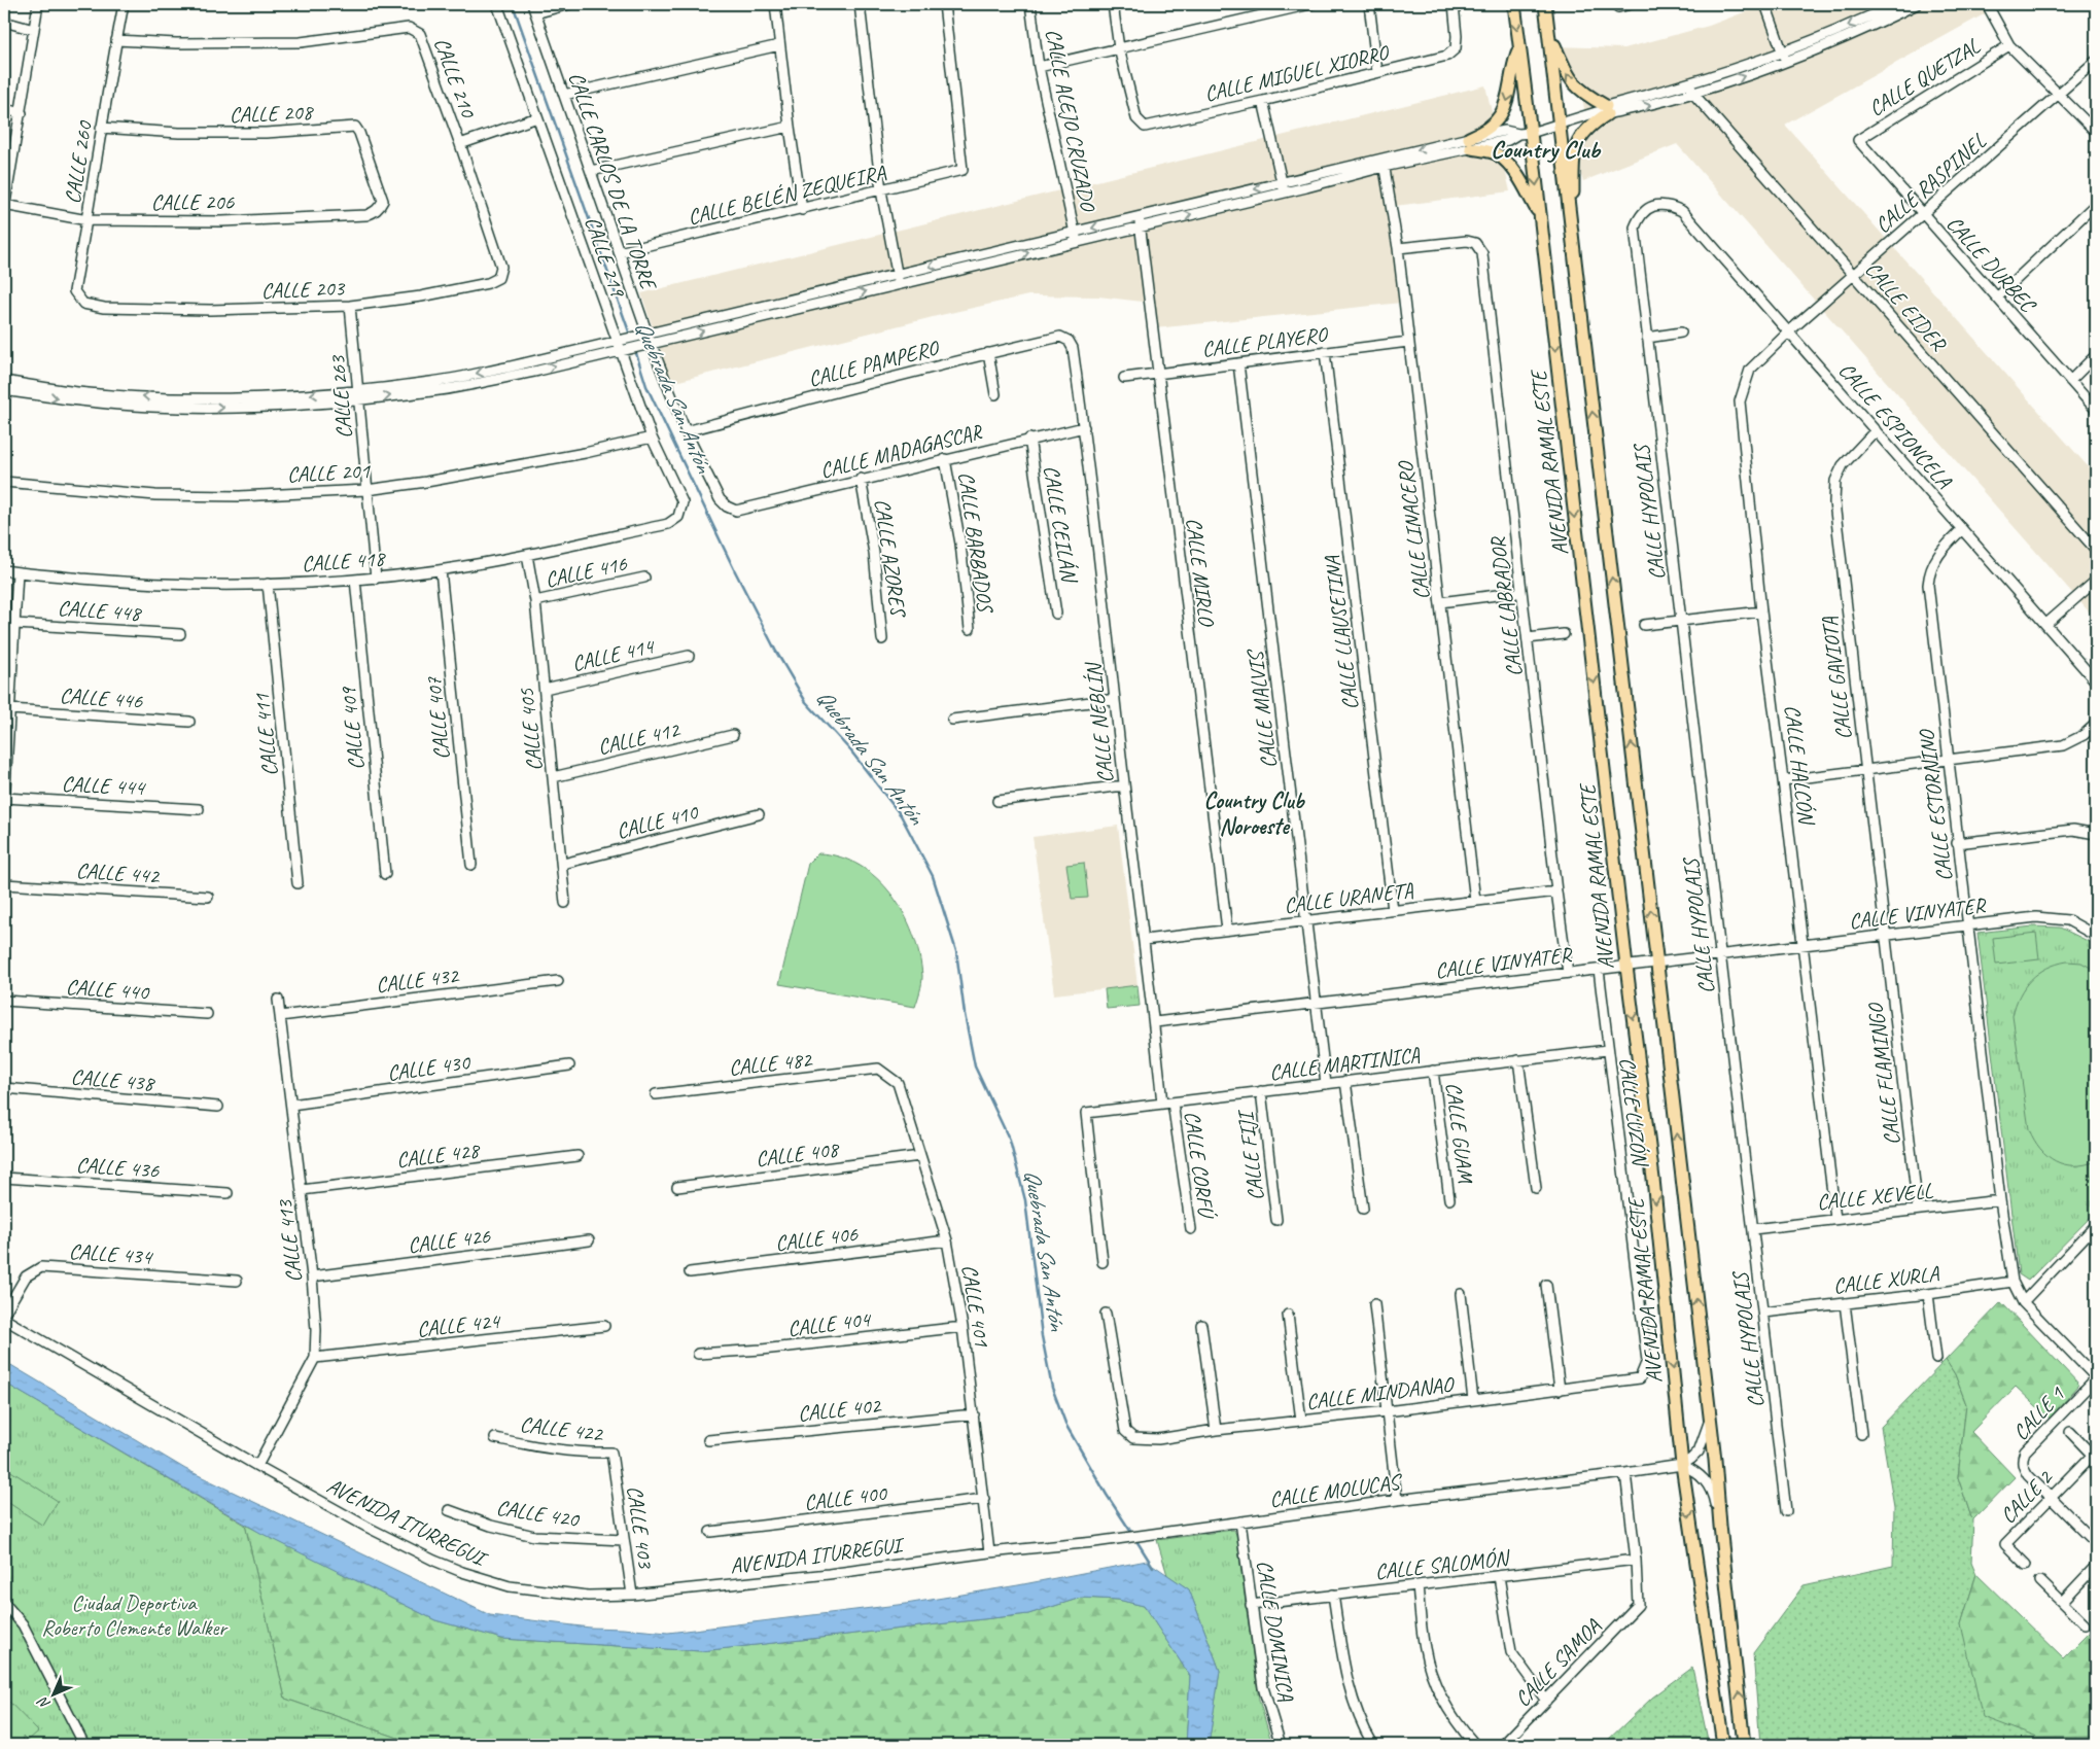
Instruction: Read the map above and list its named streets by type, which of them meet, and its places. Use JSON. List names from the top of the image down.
{
  "streets": {
    "main road": ["AVENIDA RAMAL ESTE"],
    "street": [
      "CALLE MIGUEL XIORRO",
      "CALLE 210",
      "CALLE QUETZAL",
      "CALLE 208",
      "CALLE ALEJO CRUZADO",
      "CALLE 260",
      "CALLE CARLOS DE LA TORRE",
      "CALLE RASPINEL",
      "CALLE BELÉN ZEQUEIRA",
      "CALLE 206",
      "CALLE 219",
      "CALLE DURBEC",
      "CALLE 203",
      "CALLE EIDER",
      "CALLE PLAYERO",
      "CALLE PAMPERO",
      "CALLE 263",
      "CALLE ESPIONCELA",
      "CALLE MADAGASCAR",
      "CALLE 201",
      "CALLE HYPOLAIS",
      "CALLE CEILÁN",
      "CALLE LINACERO",
      "CALLE BARBADOS",
      "CALLE AZORES",
      "CALLE 418",
      "CALLE 416",
      "CALLE MIRLO",
      "CALLE LABRADOR",
      "CALLE 448",
      "CALLE LLAUSETINA",
      "CALLE 414",
      "CALLE GAVIOTA",
      "CALLE 446",
      "CALLE MALVIS",
      "CALLE 407",
      "CALLE NEBLÍN",
      "CALLE 409",
      "CALLE 405",
      "CALLE 411",
      "CALLE 412",
      "CALLE HALCÓN",
      "CALLE 444",
      "CALLE ESTORNINO",
      "CALLE 410",
      "CALLE 442",
      "CALLE URANETA",
      "CALLE VINYATER",
      "CALLE 432",
      "CALLE 440",
      "CALLE 482",
      "CALLE MARTINICA",
      "CALLE 430",
      "CALLE FLAMINGO",
      "CALLE 438",
      "CALLE LUZÓN",
      "CALLE GUAM",
      "CALLE 408",
      "CALLE 428",
      "CALLE FIJI",
      "CALLE CORFÚ",
      "CALLE 436",
      "CALLE XEVELL",
      "CALLE 406",
      "CALLE 426",
      "CALLE 413",
      "CALLE 434",
      "CALLE XURLA",
      "CALLE 401",
      "CALLE 404",
      "CALLE 424",
      "CALLE MINDANAO",
      "CALLE 402",
      "CALLE 1",
      "CALLE 422",
      "CALLE MOLUCAS",
      "CALLE 2",
      "CALLE 400",
      "CALLE 420",
      "AVENIDA ITURREGUI",
      "CALLE 403",
      "CALLE SALOMÓN",
      "CALLE DOMINICA",
      "CALLE SAMOA"
    ]
  },
  "crossings": [
    ["CALLE 210", "CALLE 260"],
    ["CALLE 210", "CALLE 203"],
    ["CALLE QUETZAL", "CALLE DURBEC"],
    ["CALLE 208", "CALLE 260"],
    ["CALLE 208", "CALLE 206"],
    ["CALLE 260", "CALLE 206"],
    ["CALLE 260", "CALLE 203"],
    ["CALLE CARLOS DE LA TORRE", "CALLE BELÉN ZEQUEIRA"],
    ["CALLE CARLOS DE LA TORRE", "CALLE PAMPERO"],
    ["CALLE CARLOS DE LA TORRE", "CALLE MADAGASCAR"],
    ["CALLE RASPINEL", "CALLE DURBEC"],
    ["CALLE RASPINEL", "CALLE EIDER"],
    ["CALLE RASPINEL", "CALLE ESPIONCELA"],
    ["CALLE RASPINEL", "CALLE HALCÓN"],
    ["CALLE 219", "CALLE 201"],
    ["CALLE 219", "CALLE 418"],
    ["CALLE 203", "CALLE 263"],
    ["CALLE PLAYERO", "CALLE LINACERO"],
    ["CALLE PLAYERO", "CALLE MIRLO"],
    ["CALLE PLAYERO", "CALLE LLAUSETINA"],
    ["CALLE PLAYERO", "CALLE MALVIS"],
    ["CALLE PAMPERO", "CALLE NEBLÍN"],
    ["CALLE 263", "CALLE 201"],
    ["CALLE 263", "CALLE 418"],
    ["CALLE ESPIONCELA", "CALLE HYPOLAIS"],
    ["CALLE ESPIONCELA", "CALLE GAVIOTA"],
    ["CALLE ESPIONCELA", "CALLE HALCÓN"],
    ["CALLE ESPIONCELA", "CALLE ESTORNINO"],
    ["CALLE MADAGASCAR", "CALLE CEILÁN"],
    ["CALLE MADAGASCAR", "CALLE BARBADOS"],
    ["CALLE MADAGASCAR", "CALLE AZORES"],
    ["CALLE MADAGASCAR", "CALLE NEBLÍN"],
    ["AVENIDA RAMAL ESTE", "CALLE VINYATER"],
    ["AVENIDA RAMAL ESTE", "CALLE MOLUCAS"],
    ["CALLE HYPOLAIS", "CALLE VINYATER"],
    ["CALLE HYPOLAIS", "CALLE XEVELL"],
    ["CALLE HYPOLAIS", "CALLE XURLA"],
    ["CALLE LINACERO", "CALLE LABRADOR"],
    ["CALLE LINACERO", "CALLE URANETA"],
    ["CALLE 418", "CALLE 407"],
    ["CALLE 418", "CALLE 409"],
    ["CALLE 418", "CALLE 405"],
    ["CALLE 418", "CALLE 411"],
    ["CALLE 416", "CALLE 405"],
    ["CALLE MIRLO", "CALLE URANETA"],
    ["CALLE LABRADOR", "CALLE URANETA"],
    ["CALLE LABRADOR", "CALLE VINYATER"],
    ["CALLE LLAUSETINA", "CALLE URANETA"],
    ["CALLE 414", "CALLE 405"],
    ["CALLE GAVIOTA", "CALLE VINYATER"],
    ["CALLE GAVIOTA", "CALLE FLAMINGO"],
    ["CALLE MALVIS", "CALLE URANETA"],
    ["CALLE MALVIS", "CALLE VINYATER"],
    ["CALLE MALVIS", "CALLE MARTINICA"],
    ["CALLE NEBLÍN", "CALLE URANETA"],
    ["CALLE NEBLÍN", "CALLE VINYATER"],
    ["CALLE NEBLÍN", "CALLE MARTINICA"],
    ["CALLE 405", "CALLE 412"],
    ["CALLE 405", "CALLE 410"],
    ["CALLE HALCÓN", "CALLE VINYATER"],
    ["CALLE HALCÓN", "CALLE XEVELL"],
    ["CALLE ESTORNINO", "CALLE VINYATER"],
    ["CALLE ESTORNINO", "CALLE XEVELL"],
    ["CALLE ESTORNINO", "CALLE XURLA"],
    ["CALLE ESTORNINO", "CALLE 1"],
    ["CALLE VINYATER", "CALLE FLAMINGO"],
    ["CALLE VINYATER", "CALLE LUZÓN"],
    ["CALLE 432", "CALLE 413"],
    ["CALLE 482", "CALLE 401"],
    ["CALLE MARTINICA", "CALLE LUZÓN"],
    ["CALLE MARTINICA", "CALLE GUAM"],
    ["CALLE MARTINICA", "CALLE FIJI"],
    ["CALLE MARTINICA", "CALLE CORFÚ"],
    ["CALLE 430", "CALLE 413"],
    ["CALLE FLAMINGO", "CALLE XEVELL"],
    ["CALLE LUZÓN", "CALLE MINDANAO"],
    ["CALLE 408", "CALLE 401"],
    ["CALLE 428", "CALLE 413"],
    ["CALLE 406", "CALLE 401"],
    ["CALLE 426", "CALLE 413"],
    ["CALLE 413", "CALLE 424"],
    ["CALLE 413", "AVENIDA ITURREGUI"],
    ["CALLE 401", "CALLE 404"],
    ["CALLE 401", "CALLE 402"],
    ["CALLE 401", "CALLE MOLUCAS"],
    ["CALLE 401", "CALLE 400"],
    ["CALLE 401", "AVENIDA ITURREGUI"],
    ["CALLE 1", "CALLE 2"],
    ["CALLE 422", "CALLE 403"],
    ["CALLE MOLUCAS", "AVENIDA ITURREGUI"],
    ["CALLE MOLUCAS", "CALLE DOMINICA"],
    ["CALLE 420", "CALLE 403"],
    ["AVENIDA ITURREGUI", "CALLE 403"],
    ["CALLE SALOMÓN", "CALLE DOMINICA"],
    ["CALLE SALOMÓN", "CALLE SAMOA"]
  ],
  "districts": ["Country Club", "Country Club Noroeste"],
  "water": ["Quebrada San Antón"],
  "parks": ["Ciudad Deportiva Roberto Clemente Walker"],
  "north": "bottom left"
}
